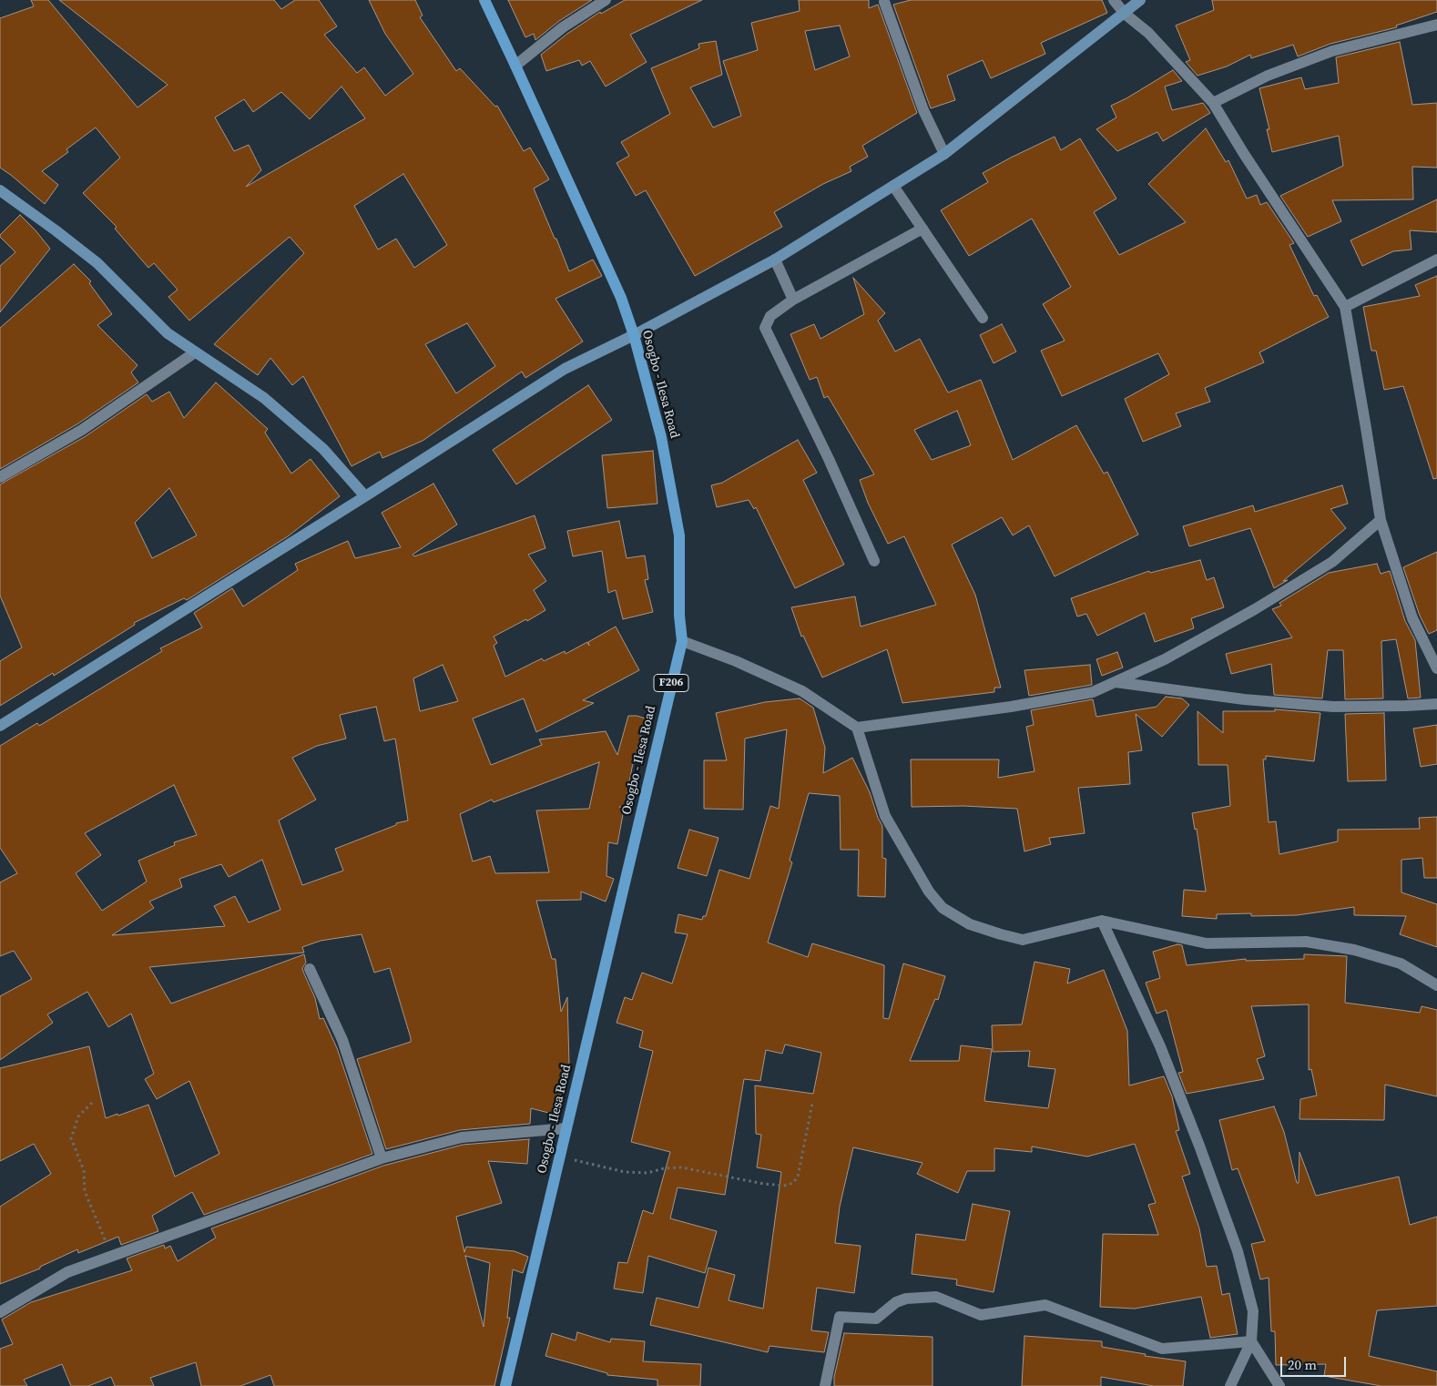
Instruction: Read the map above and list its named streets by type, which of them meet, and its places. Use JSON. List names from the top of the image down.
{
  "streets": {
    "main road": ["Osogbo - Ilesa Road", "F206"]
  },
  "scale_bar": "20 m"
}
